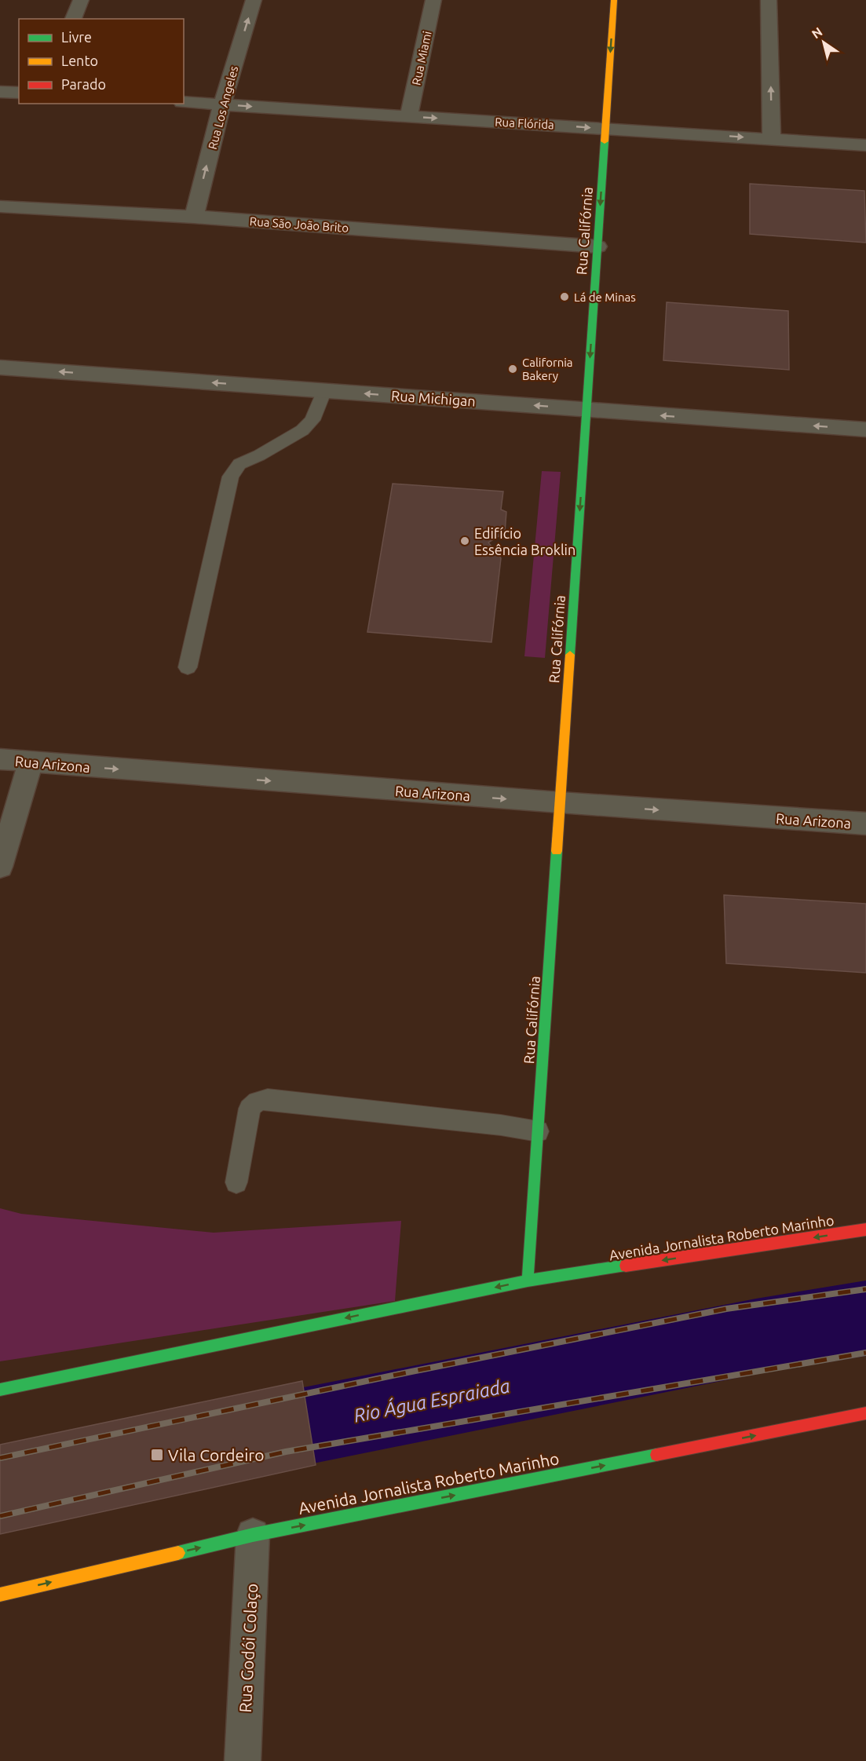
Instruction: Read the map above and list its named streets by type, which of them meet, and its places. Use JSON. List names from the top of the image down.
{
  "streets": {
    "street": [
      "Rua Miami",
      "Rua Los Angeles",
      "Rua Flórida",
      "Rua São João Brito",
      "Rua Califórnia",
      "Rua Michigan",
      "Rua Arizona",
      "Avenida Jornalista Roberto Marinho",
      "Rua Godói Colaço"
    ]
  },
  "crossings": [
    ["Rua Miami", "Rua Flórida"],
    ["Rua Los Angeles", "Rua Flórida"],
    ["Rua Los Angeles", "Rua São João Brito"],
    ["Rua Flórida", "Rua Califórnia"],
    ["Rua São João Brito", "Rua Califórnia"],
    ["Rua Califórnia", "Rua Michigan"],
    ["Rua Califórnia", "Rua Arizona"],
    ["Rua Califórnia", "Avenida Jornalista Roberto Marinho"],
    ["Avenida Jornalista Roberto Marinho", "Rua Godói Colaço"]
  ],
  "one_way": [
    "Rua Los Angeles",
    "Rua Flórida",
    "Rua Califórnia",
    "Rua Michigan",
    "Rua Arizona"
  ],
  "water": ["Rio Água Espraiada"],
  "places": {
    "other": ["Lá de Minas", "California Bakery", "Edifício Essência Broklin"],
    "transit": ["Vila Cordeiro"]
  },
  "legend": ["Livre", "Lento", "Parado"],
  "north": "top left"
}
